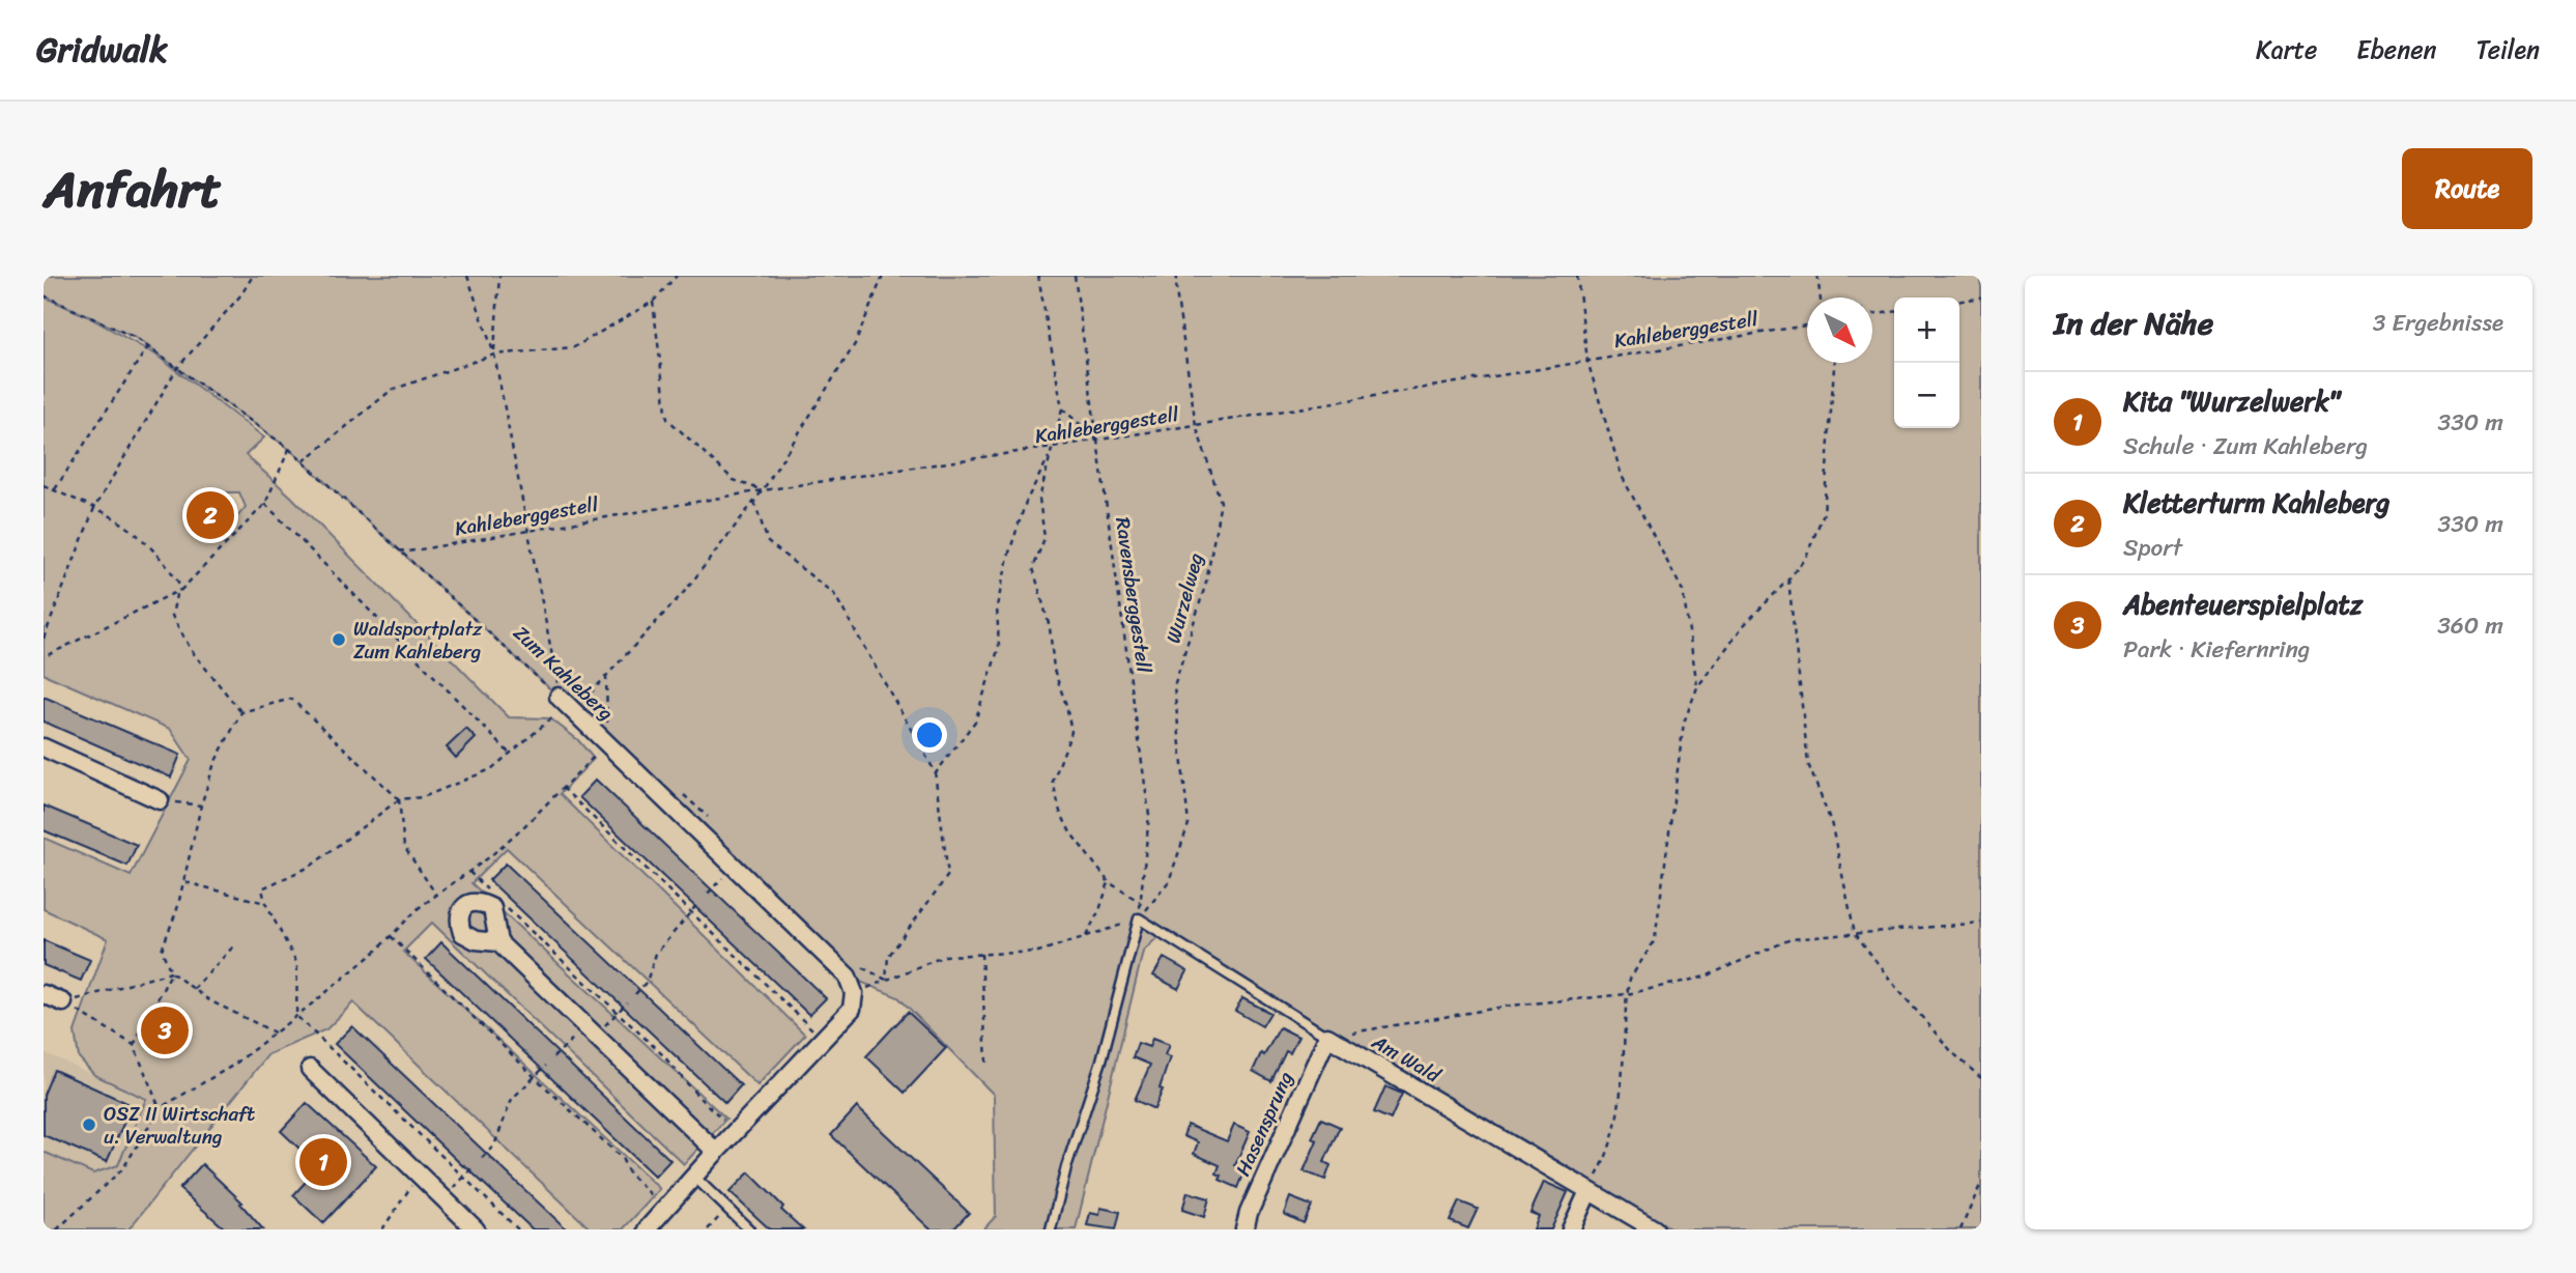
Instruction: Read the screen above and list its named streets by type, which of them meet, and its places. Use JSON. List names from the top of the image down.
{
  "streets": {
    "street": ["Zum Kahleberg", "Am Wald", "Hasensprung"],
    "path": ["Kahleberggestell", "Ravensberggestell", "Wurzelweg"]
  },
  "crossings": [
    ["Kahleberggestell", "Ravensberggestell"],
    ["Kahleberggestell", "Wurzelweg"],
    ["Kahleberggestell", "Zum Kahleberg"],
    ["Ravensberggestell", "Wurzelweg"],
    ["Ravensberggestell", "Am Wald"],
    ["Wurzelweg", "Am Wald"],
    ["Am Wald", "Hasensprung"]
  ],
  "places": ["Waldsportplatz Zum Kahleberg", "OSZ II Wirtschaft u. Verwaltung"],
  "north": "bottom right",
  "page": {
    "header": "Gridwalk",
    "nav": ["Karte", "Ebenen", "Teilen"],
    "title": "Anfahrt",
    "buttons": "Route",
    "heading": ["In der Nähe", "3 Ergebnisse"],
    "map_buttons": ["+", "−"],
    "list": [
      {
        "mark": "1",
        "name": "Kita \"Wurzelwerk\"",
        "note": "Schule · Zum Kahleberg",
        "value": "330 m"
      },
      {
        "mark": "2",
        "name": "Kletterturm Kahleberg",
        "note": "Sport",
        "value": "330 m"
      },
      {
        "mark": "3",
        "name": "Abenteuerspielplatz",
        "note": "Park · Kiefernring",
        "value": "360 m"
      }
    ],
    "pins": ["2", "3", "1"]
  }
}
